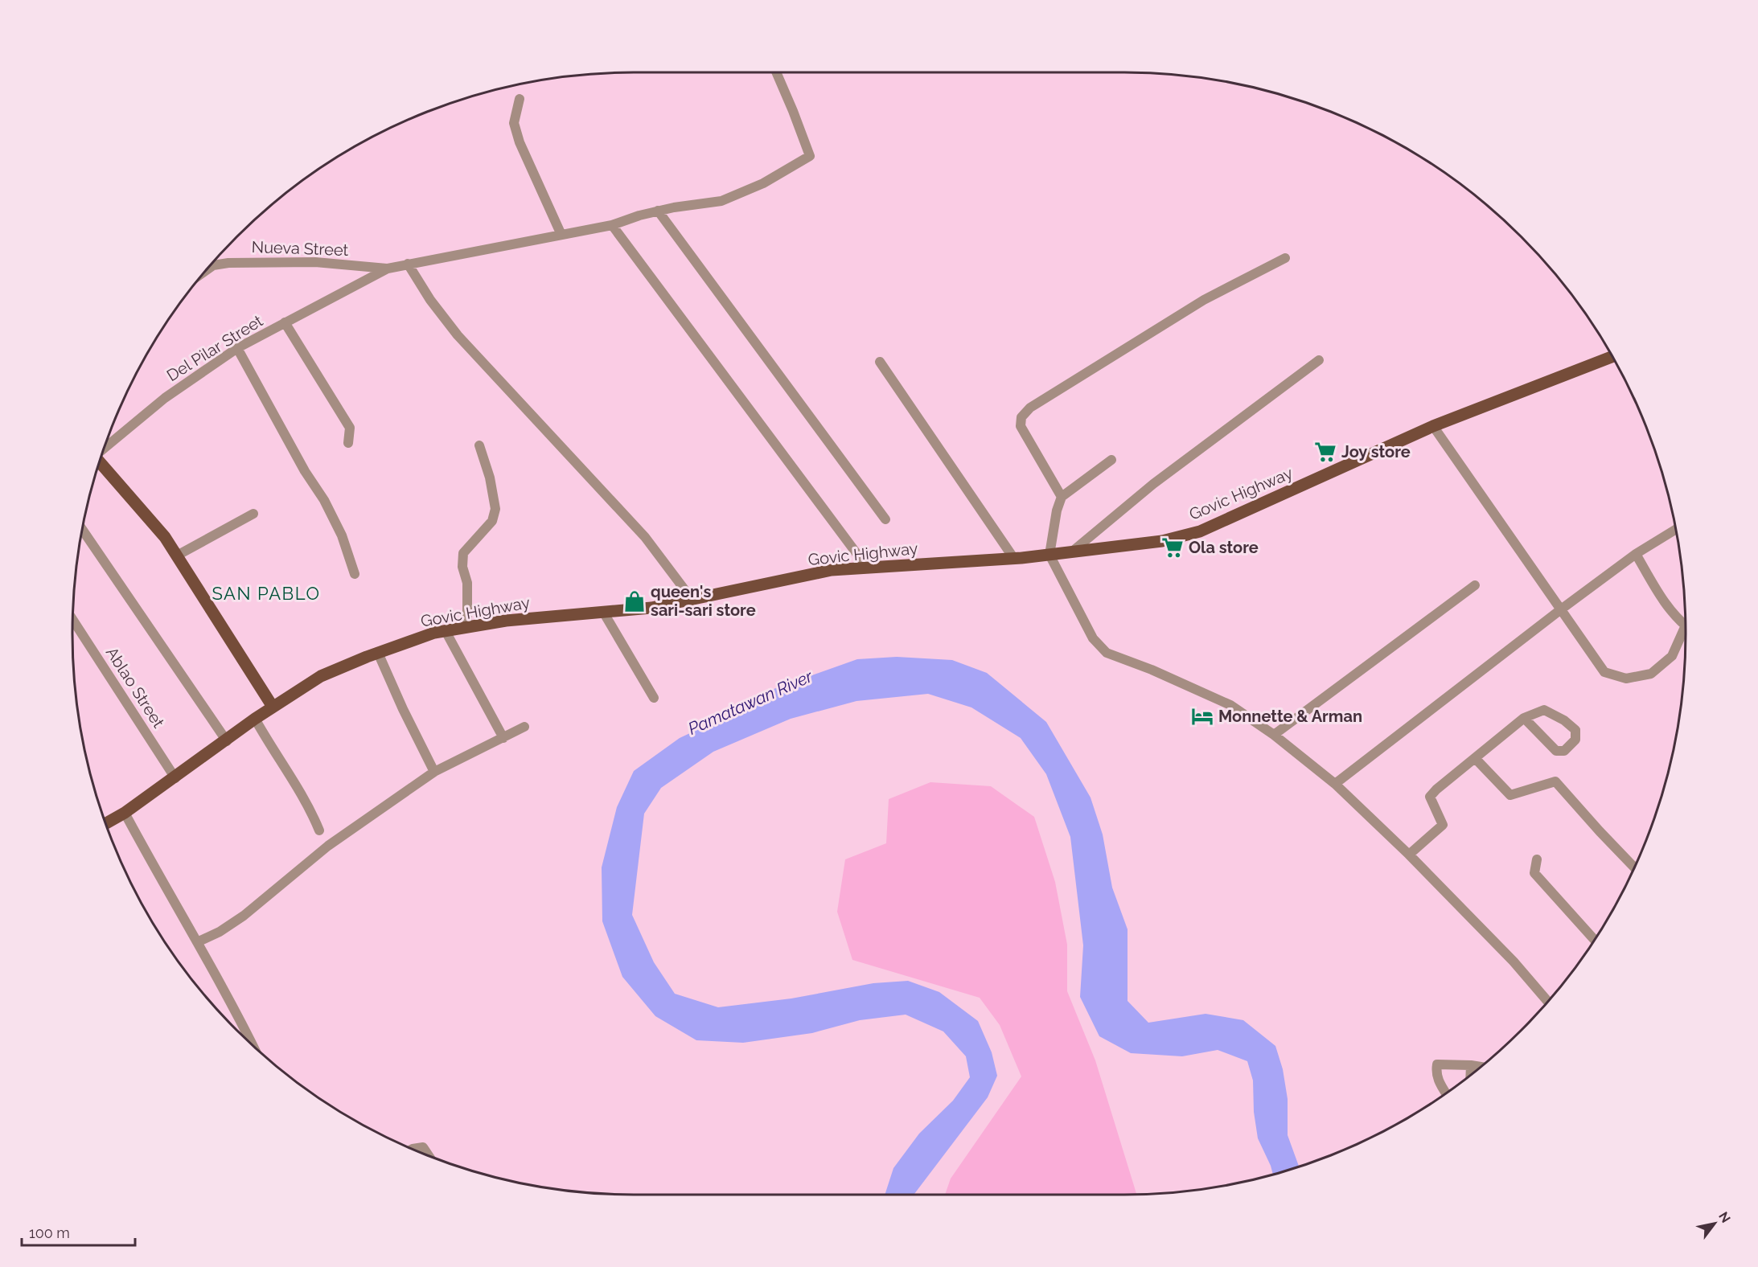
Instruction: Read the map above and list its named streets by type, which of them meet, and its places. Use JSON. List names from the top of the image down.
{
  "streets": {
    "main road": ["Govic Highway"],
    "street": ["Nueva Street", "Del Pilar Street", "Ablao Street"]
  },
  "crossings": [
    ["Nueva Street", "Del Pilar Street"],
    ["Govic Highway", "Ablao Street"]
  ],
  "districts": ["SAN PABLO"],
  "water": ["Pamatawan River"],
  "places": {
    "supermarket": ["Joy store", "Ola store"],
    "shop": ["queen's sari-sari store"],
    "hotel": ["Monnette & Arman"]
  },
  "scale_bar": "100 m",
  "north": "top right"
}
